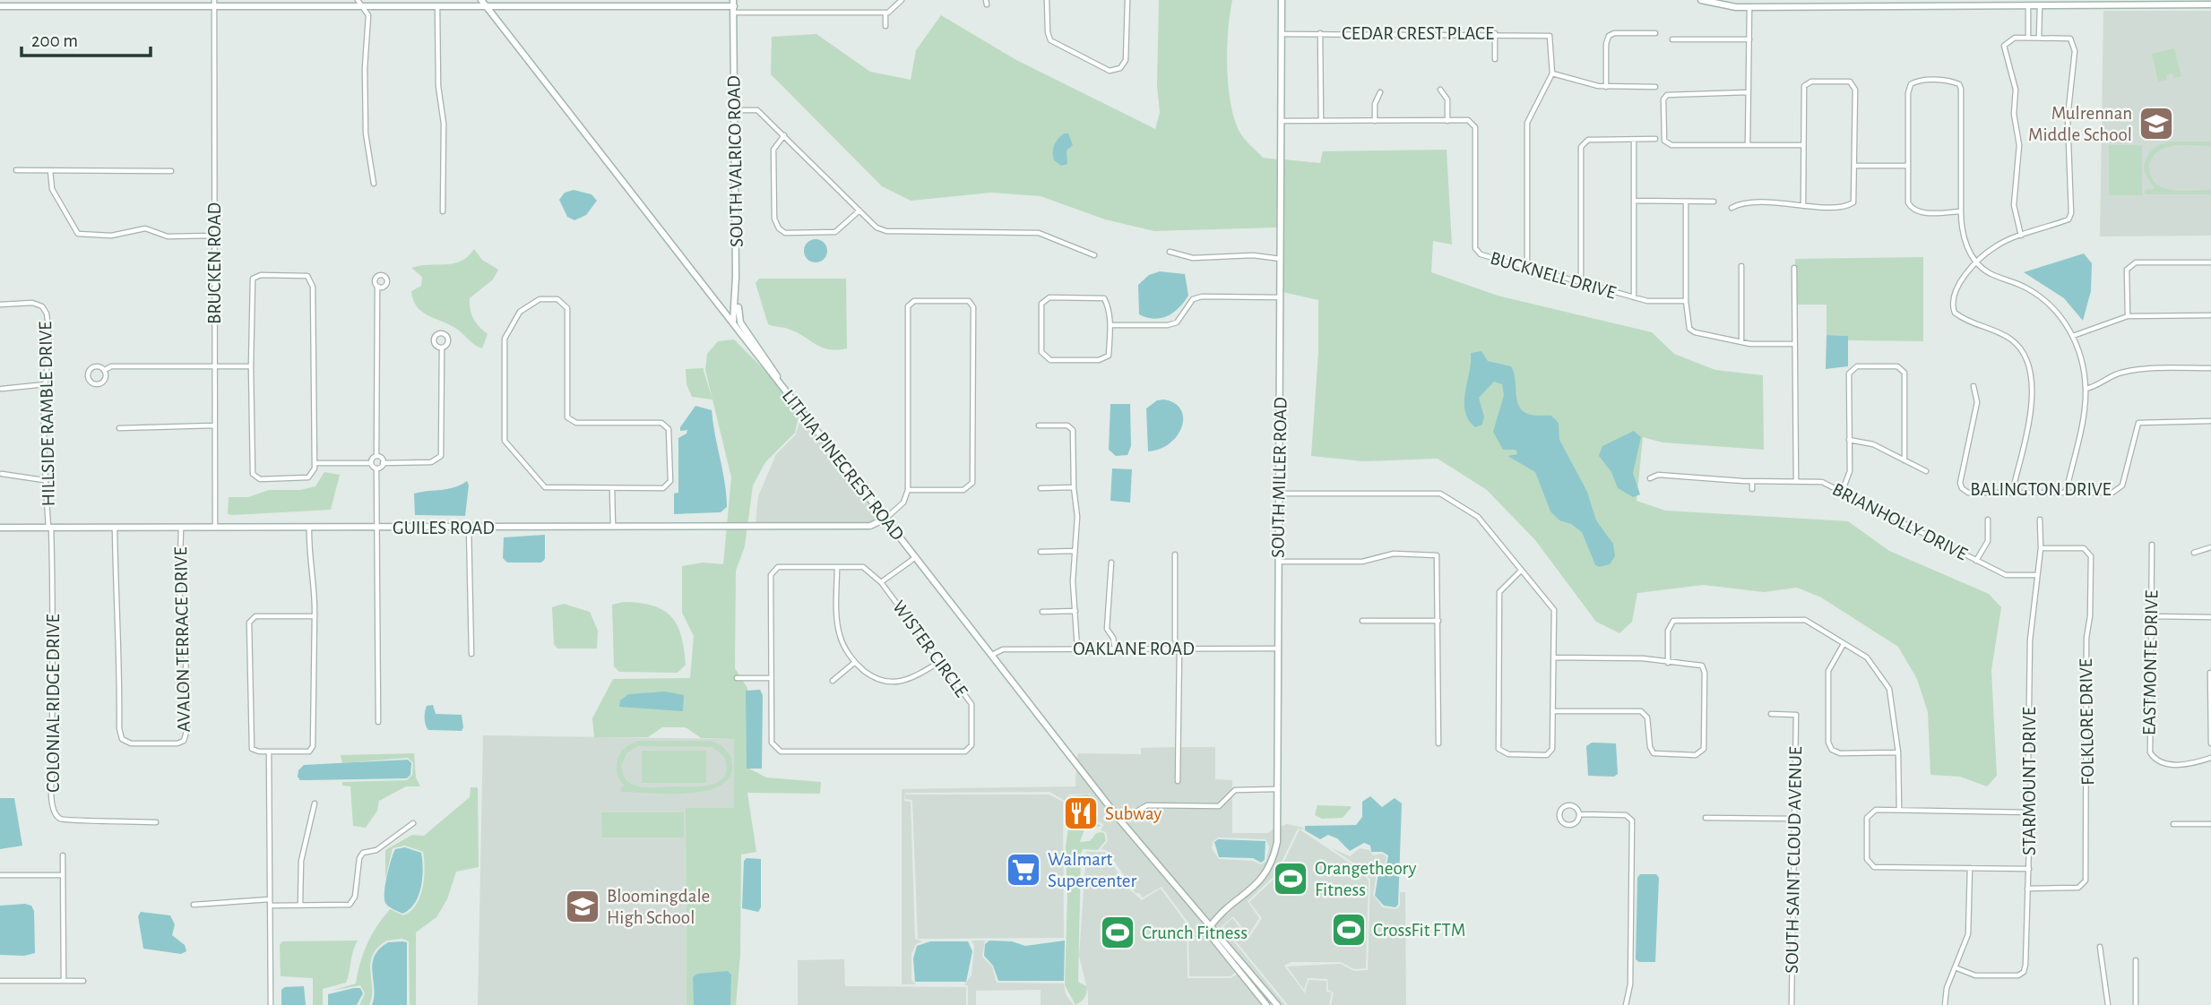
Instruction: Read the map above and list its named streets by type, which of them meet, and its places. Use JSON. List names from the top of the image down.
{
  "streets": {
    "street": [
      "CEDAR CREST PLACE",
      "SOUTH VALRICO ROAD",
      "BRUCKEN ROAD",
      "BUCKNELL DRIVE",
      "HILLSIDE RAMBLE DRIVE",
      "LITHIA PINECREST ROAD",
      "SOUTH MILLER ROAD",
      "BALINGTON DRIVE",
      "BRIANHOLLY DRIVE",
      "GUILES ROAD",
      "AVALON TERRACE DRIVE",
      "WISTER CIRCLE",
      "OAKLANE ROAD",
      "EASTMONTE DRIVE",
      "COLONIAL RIDGE DRIVE",
      "FOLKLORE DRIVE",
      "STARMOUNT DRIVE",
      "SOUTH SAINT CLOUD AVENUE"
    ]
  },
  "crossings": [
    ["CEDAR CREST PLACE", "SOUTH MILLER ROAD"],
    ["SOUTH VALRICO ROAD", "LITHIA PINECREST ROAD"],
    ["BRUCKEN ROAD", "GUILES ROAD"],
    ["BUCKNELL DRIVE", "SOUTH MILLER ROAD"],
    ["HILLSIDE RAMBLE DRIVE", "GUILES ROAD"],
    ["HILLSIDE RAMBLE DRIVE", "COLONIAL RIDGE DRIVE"],
    ["LITHIA PINECREST ROAD", "SOUTH MILLER ROAD"],
    ["LITHIA PINECREST ROAD", "GUILES ROAD"],
    ["LITHIA PINECREST ROAD", "OAKLANE ROAD"],
    ["SOUTH MILLER ROAD", "OAKLANE ROAD"],
    ["BRIANHOLLY DRIVE", "STARMOUNT DRIVE"],
    ["GUILES ROAD", "AVALON TERRACE DRIVE"],
    ["GUILES ROAD", "COLONIAL RIDGE DRIVE"],
    ["FOLKLORE DRIVE", "STARMOUNT DRIVE"]
  ],
  "places": {
    "school or university": ["Mulrennan Middle School", "Bloomingdale High School"],
    "restaurant": ["Subway"],
    "supermarket": ["Walmart Supercenter"],
    "sports": ["Orangetheory Fitness", "CrossFit FTM", "Crunch Fitness"]
  },
  "scale_bar": "200 m"
}
